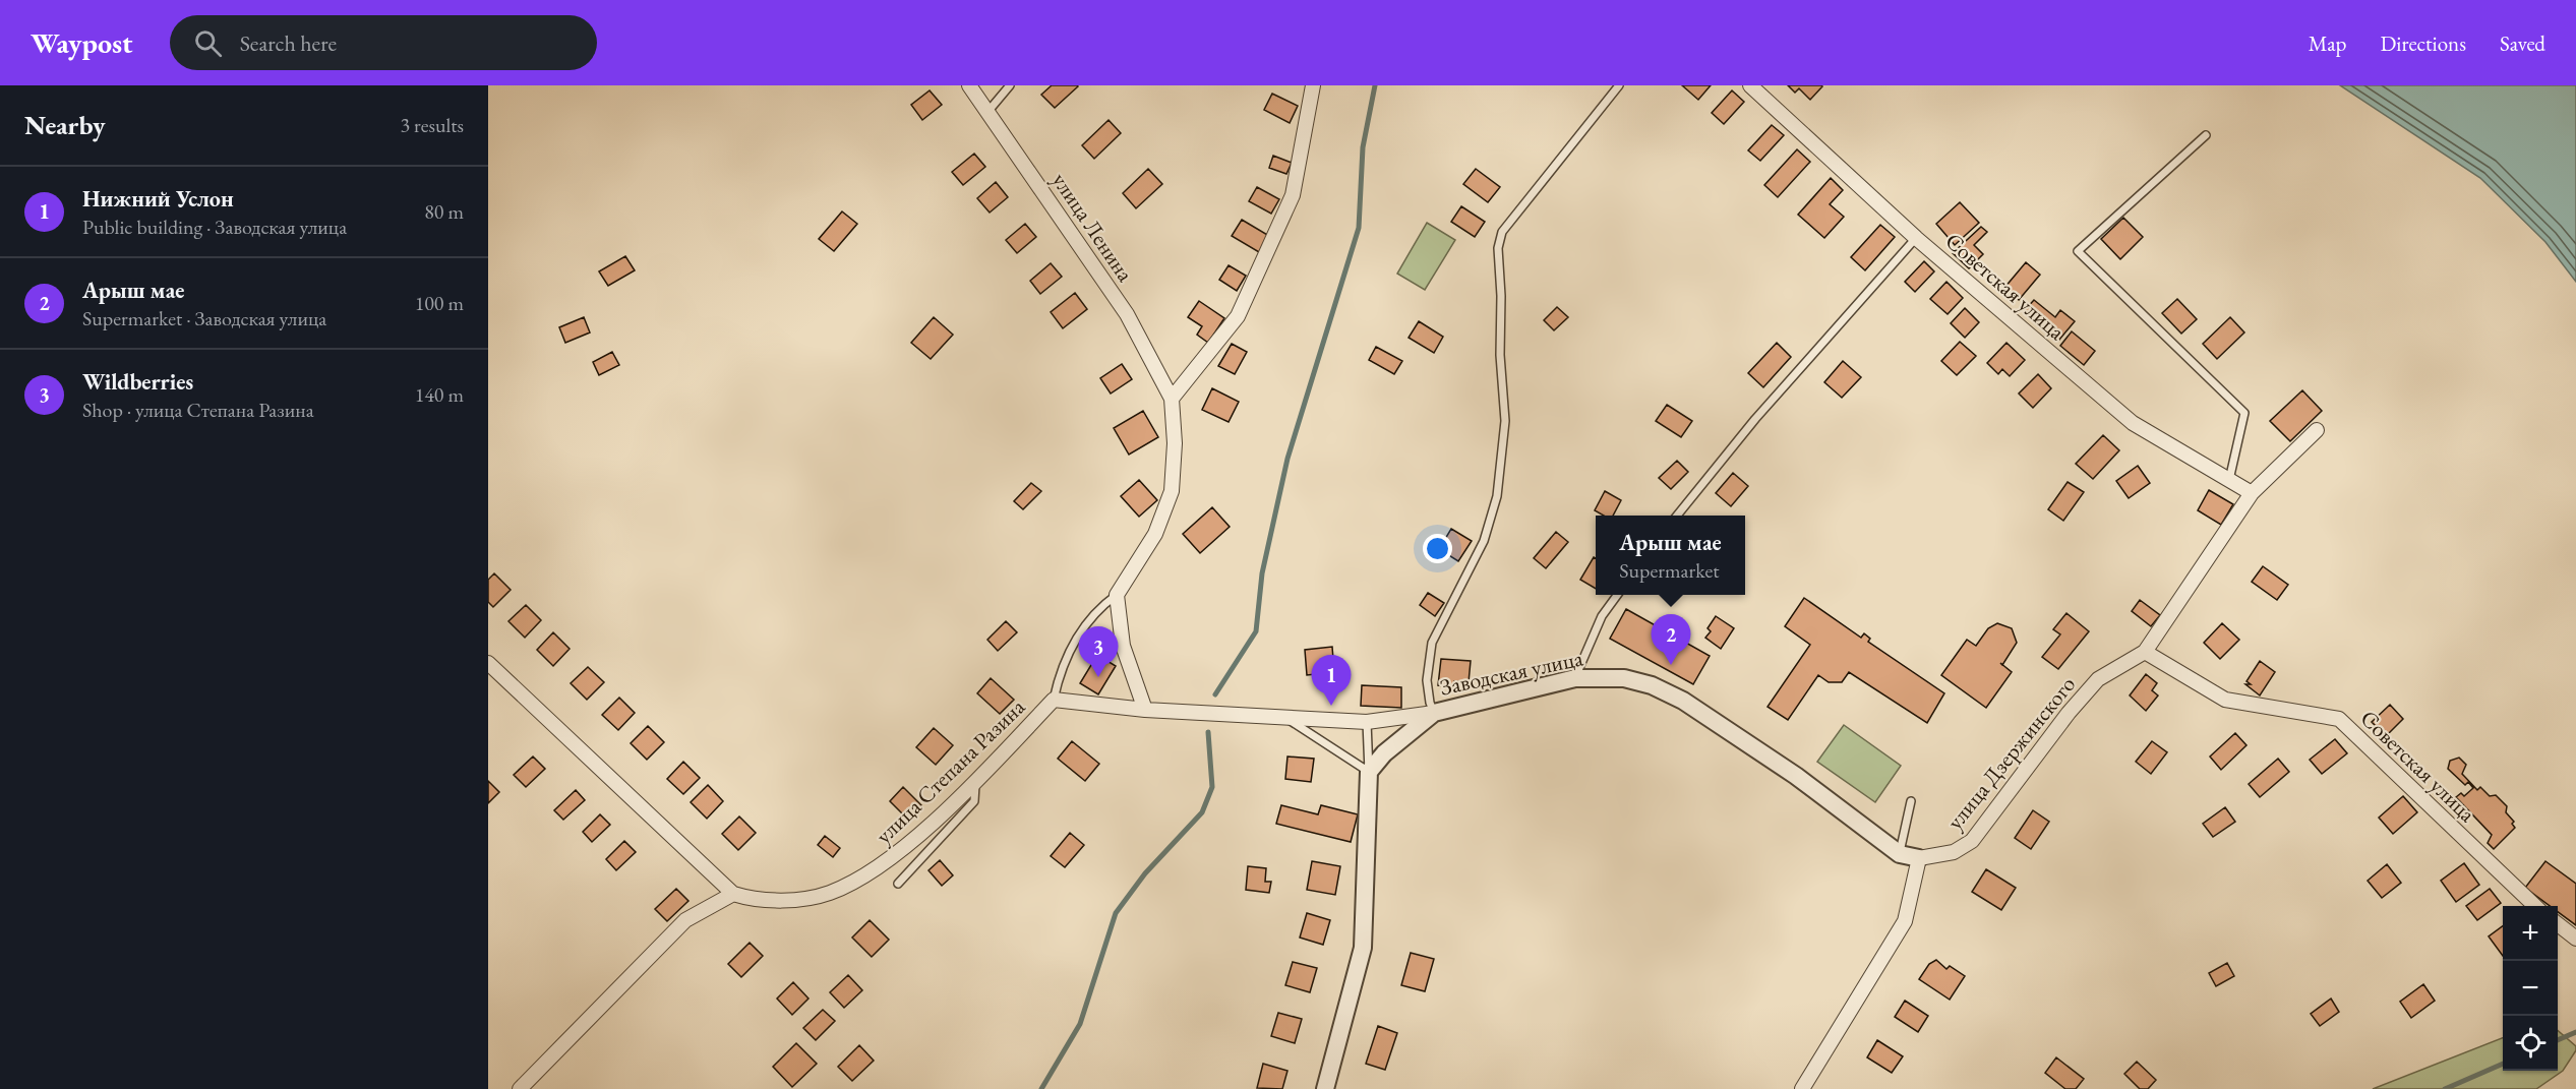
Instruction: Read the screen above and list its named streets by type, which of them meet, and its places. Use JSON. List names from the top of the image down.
{
  "streets": {
    "street": [
      "улица Ленина",
      "Советская улица",
      "Заводская улица",
      "улица Дзержинского",
      "улица Степана Разина"
    ]
  },
  "crossings": [
    ["улица Ленина", "улица Степана Разина"],
    ["Советская улица", "улица Дзержинского"],
    ["Заводская улица", "улица Дзержинского"]
  ],
  "page": {
    "header": "Waypost",
    "search": "Search here",
    "nav": ["Map", "Directions", "Saved"],
    "heading": ["Nearby", "3 results"],
    "list": [
      {
        "mark": "1",
        "name": "Нижний Услон",
        "note": "Public building · Заводская улица",
        "value": "80 m"
      },
      {
        "mark": "2",
        "name": "Арыш мае",
        "note": "Supermarket · Заводская улица",
        "value": "100 m"
      },
      {
        "mark": "3",
        "name": "Wildberries",
        "note": "Shop · улица Степана Разина",
        "value": "140 m"
      }
    ],
    "popup": ["Арыш мае", "Supermarket"],
    "pins": ["2", "3", "1"],
    "map_buttons": ["+", "−"]
  }
}
